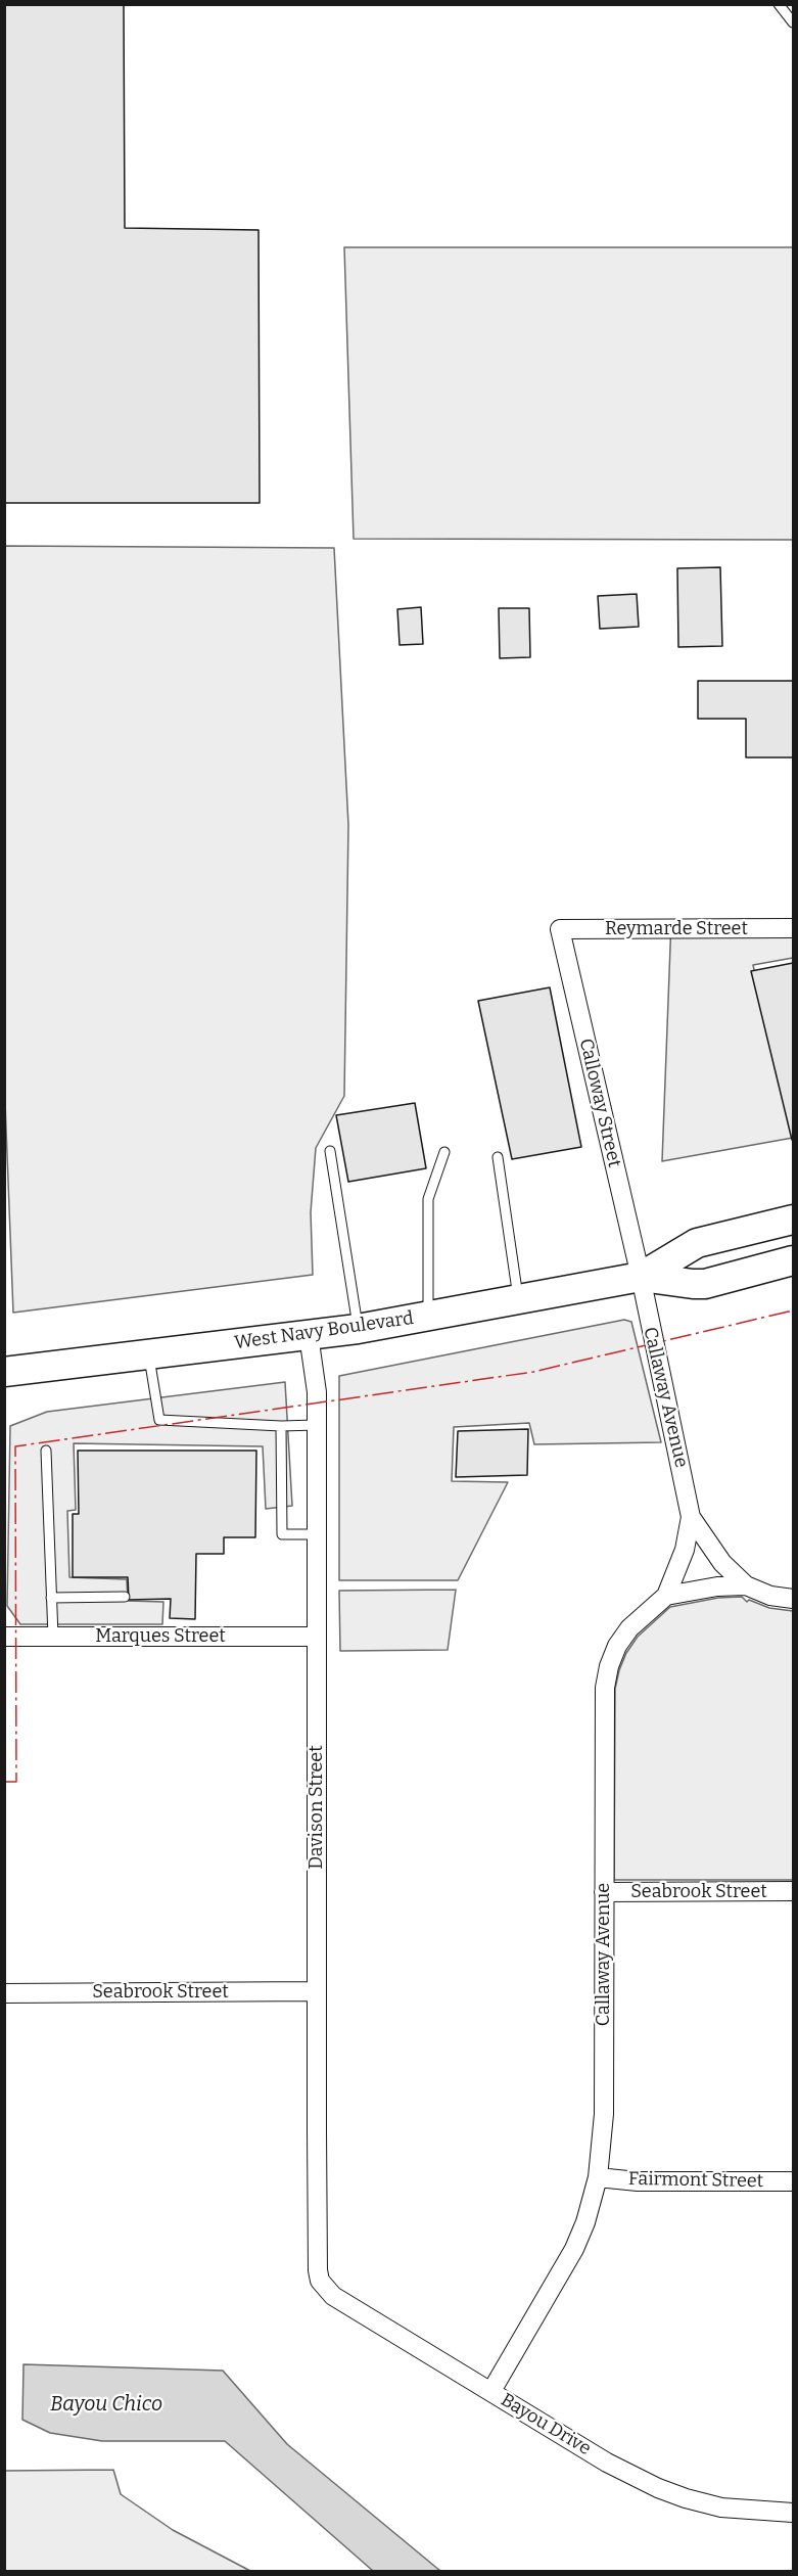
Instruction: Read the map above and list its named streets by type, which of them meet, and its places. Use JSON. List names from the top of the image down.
{
  "streets": {
    "main road": ["West Navy Boulevard"],
    "street": [
      "Reymarde Street",
      "Calloway Street",
      "Callaway Avenue",
      "Marques Street",
      "Davison Street",
      "Seabrook Street",
      "Fairmont Street",
      "Bayou Drive"
    ]
  },
  "crossings": [
    ["Reymarde Street", "Calloway Street"],
    ["Calloway Street", "West Navy Boulevard"],
    ["Calloway Street", "Callaway Avenue"],
    ["West Navy Boulevard", "Callaway Avenue"],
    ["West Navy Boulevard", "Davison Street"],
    ["Callaway Avenue", "Seabrook Street"],
    ["Callaway Avenue", "Fairmont Street"],
    ["Callaway Avenue", "Bayou Drive"],
    ["Marques Street", "Davison Street"],
    ["Davison Street", "Seabrook Street"],
    ["Davison Street", "Bayou Drive"]
  ],
  "water": ["Bayou Chico"]
}
